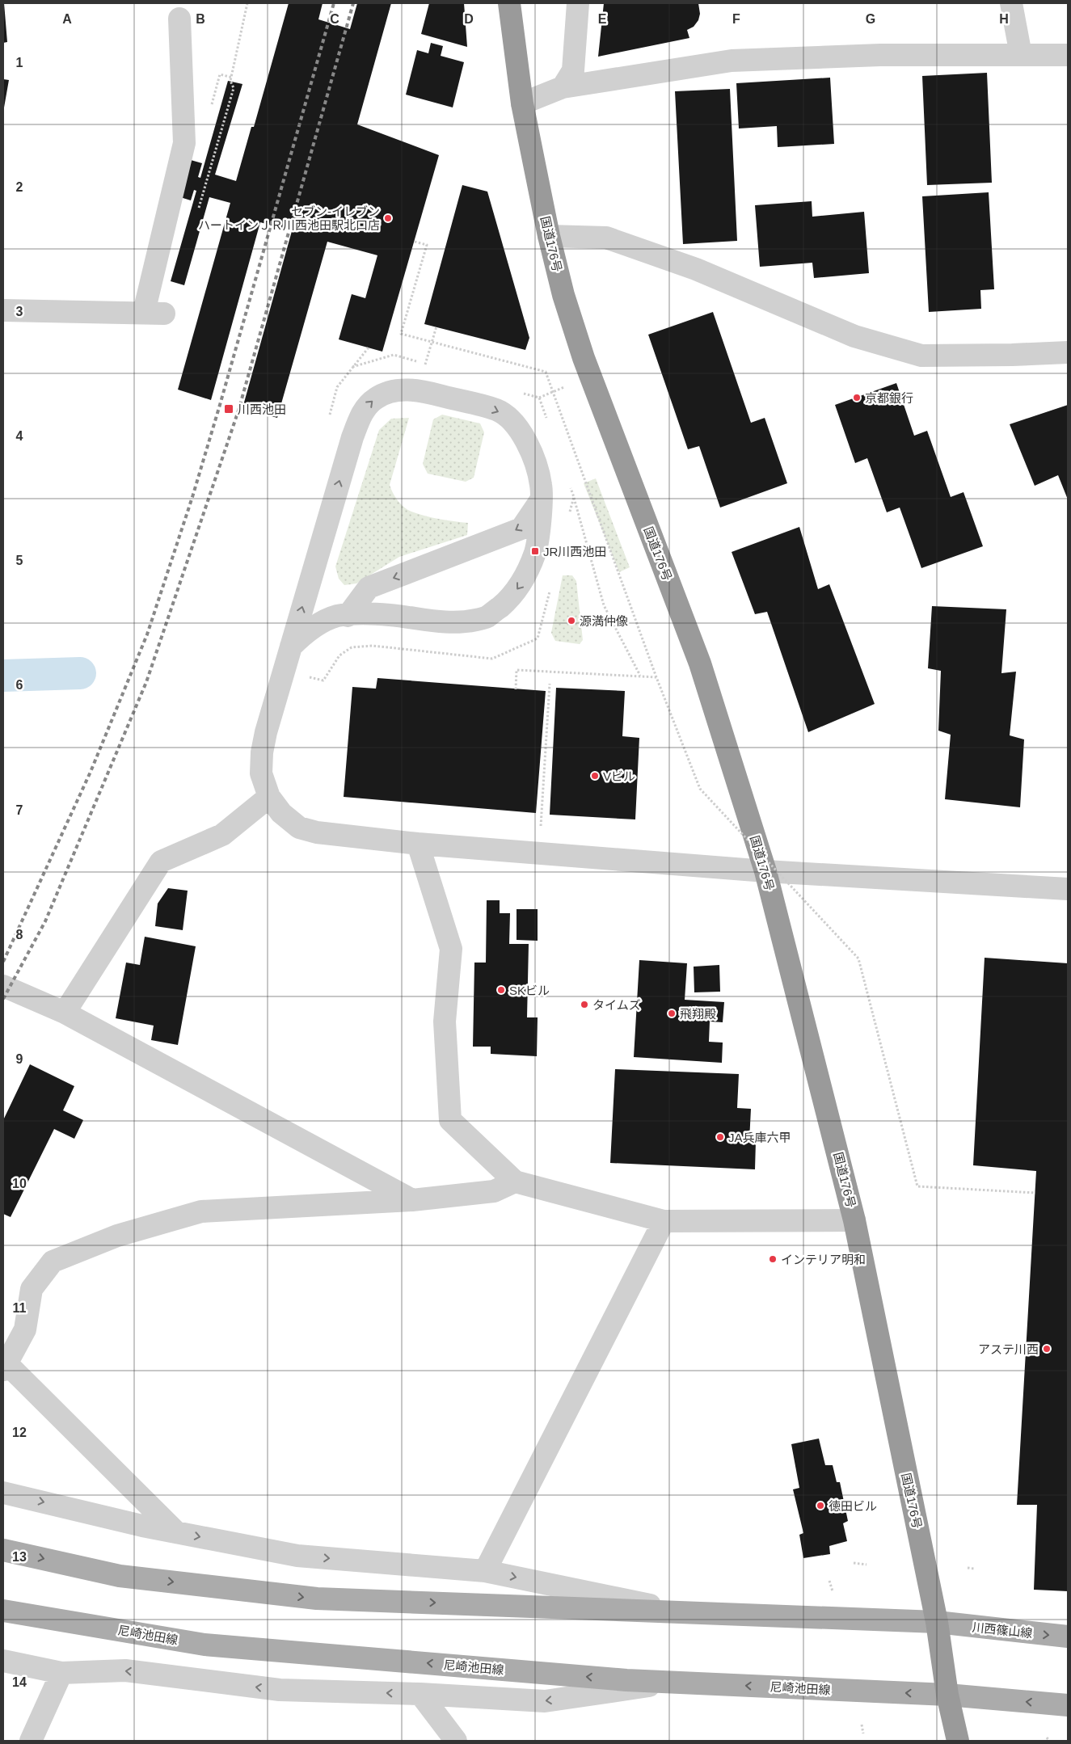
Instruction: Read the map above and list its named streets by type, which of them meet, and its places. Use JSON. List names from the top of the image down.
{
  "streets": {
    "highway": ["国道176号"],
    "main road": ["川西篠山線", "尼崎池田線"]
  },
  "crossings": [
    ["国道176号", "川西篠山線"],
    ["国道176号", "尼崎池田線"]
  ],
  "places": {
    "other": [
      "セブン-イレブン ハートインＪＲ川西池田駅北口店",
      "京都銀行",
      "源満仲像",
      "Vビル",
      "SKビル",
      "タイムズ",
      "飛翔殿",
      "JA兵庫六甲",
      "インテリア明和",
      "アステ川西",
      "徳田ビル"
    ],
    "transit": ["川西池田", "JR川西池田"]
  },
  "grid": {
    "columns": [
      "A",
      "B",
      "C",
      "D",
      "E",
      "F",
      "G",
      "H"
    ],
    "rows": [
      "1",
      "2",
      "3",
      "4",
      "5",
      "6",
      "7",
      "8",
      "9",
      "10",
      "11",
      "12",
      "13",
      "14"
    ]
  }
}
